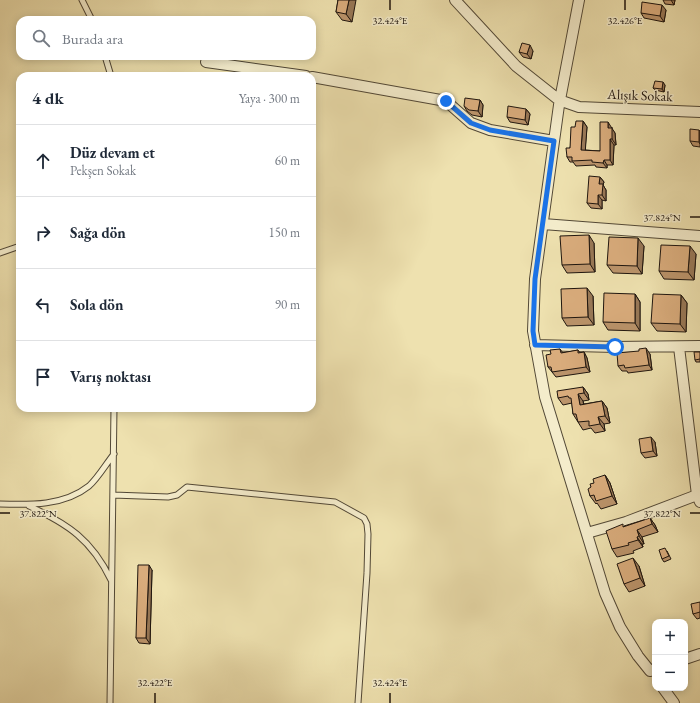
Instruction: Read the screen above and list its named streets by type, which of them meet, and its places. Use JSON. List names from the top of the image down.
{
  "streets": {
    "street": ["Alışık Sokak"]
  },
  "page": {
    "search": "Burada ara",
    "heading": ["4 dk", "Yaya · 300 m"],
    "list": [
      ["Düz devam et", "Pekşen Sokak", "60 m"],
      ["Sağa dön", "150 m"],
      ["Sola dön", "90 m"],
      "Varış noktası"
    ],
    "map_buttons": ["+", "−"]
  },
  "coordinates": [
    "32.424°E",
    "32.426°E",
    "37.824°N",
    "37.822°N",
    "32.422°E"
  ]
}
